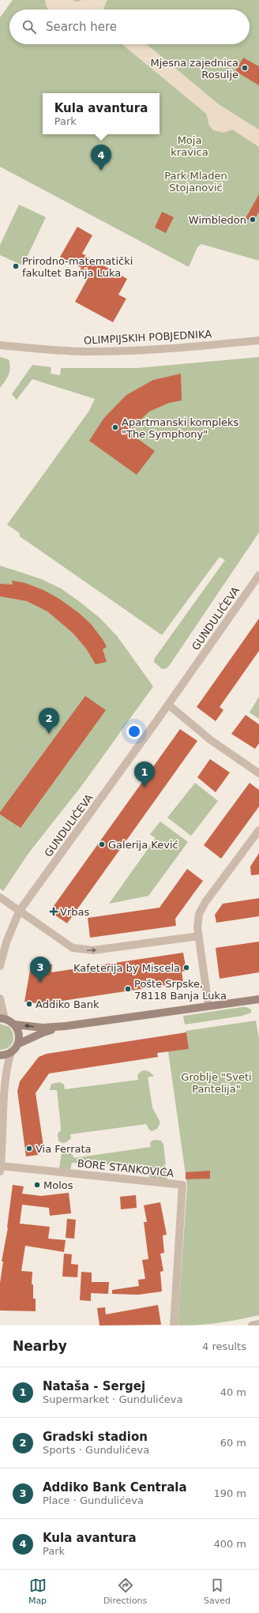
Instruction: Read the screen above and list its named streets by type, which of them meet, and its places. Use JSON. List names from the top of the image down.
{
  "streets": {
    "street": ["OLIMPIJSKIH POBJEDNIKA", "GUNDULIĆEVA", "BORE STANKOVIĆA"]
  },
  "parks": ["Moja kravica", "Park Mladen Stojanović", "Groblje \"Sveti Pantelija\""],
  "places": {
    "other": [
      "Mjesna zajednica Rosulje",
      "Wimbledon",
      "Prirodno-matematički fakultet Banja Luka",
      "Apartmanski kompleks \"The Symphony\"",
      "Galerija Kević",
      "Kafeterija by Miscela",
      "Pošte Srpske, 78118 Banja Luka",
      "Addiko Bank",
      "Via Ferrata",
      "Molos"
    ],
    "health": ["Vrbas"]
  },
  "page": {
    "search": "Search here",
    "popup": ["Kula avantura", "Park"],
    "pins": [
      "4",
      "2",
      "1",
      "3"
    ],
    "heading": ["Nearby", "4 results"],
    "list": [
      {
        "mark": "1",
        "name": "Nataša - Sergej",
        "note": "Supermarket · Gundulićeva",
        "value": "40 m"
      },
      {
        "mark": "2",
        "name": "Gradski stadion",
        "note": "Sports · Gundulićeva",
        "value": "60 m"
      },
      {
        "mark": "3",
        "name": "Addiko Bank Centrala",
        "note": "Place · Gundulićeva",
        "value": "190 m"
      },
      {
        "mark": "4",
        "name": "Kula avantura",
        "note": "Park",
        "value": "400 m"
      }
    ],
    "nav": ["Map", "Directions", "Saved"]
  }
}
